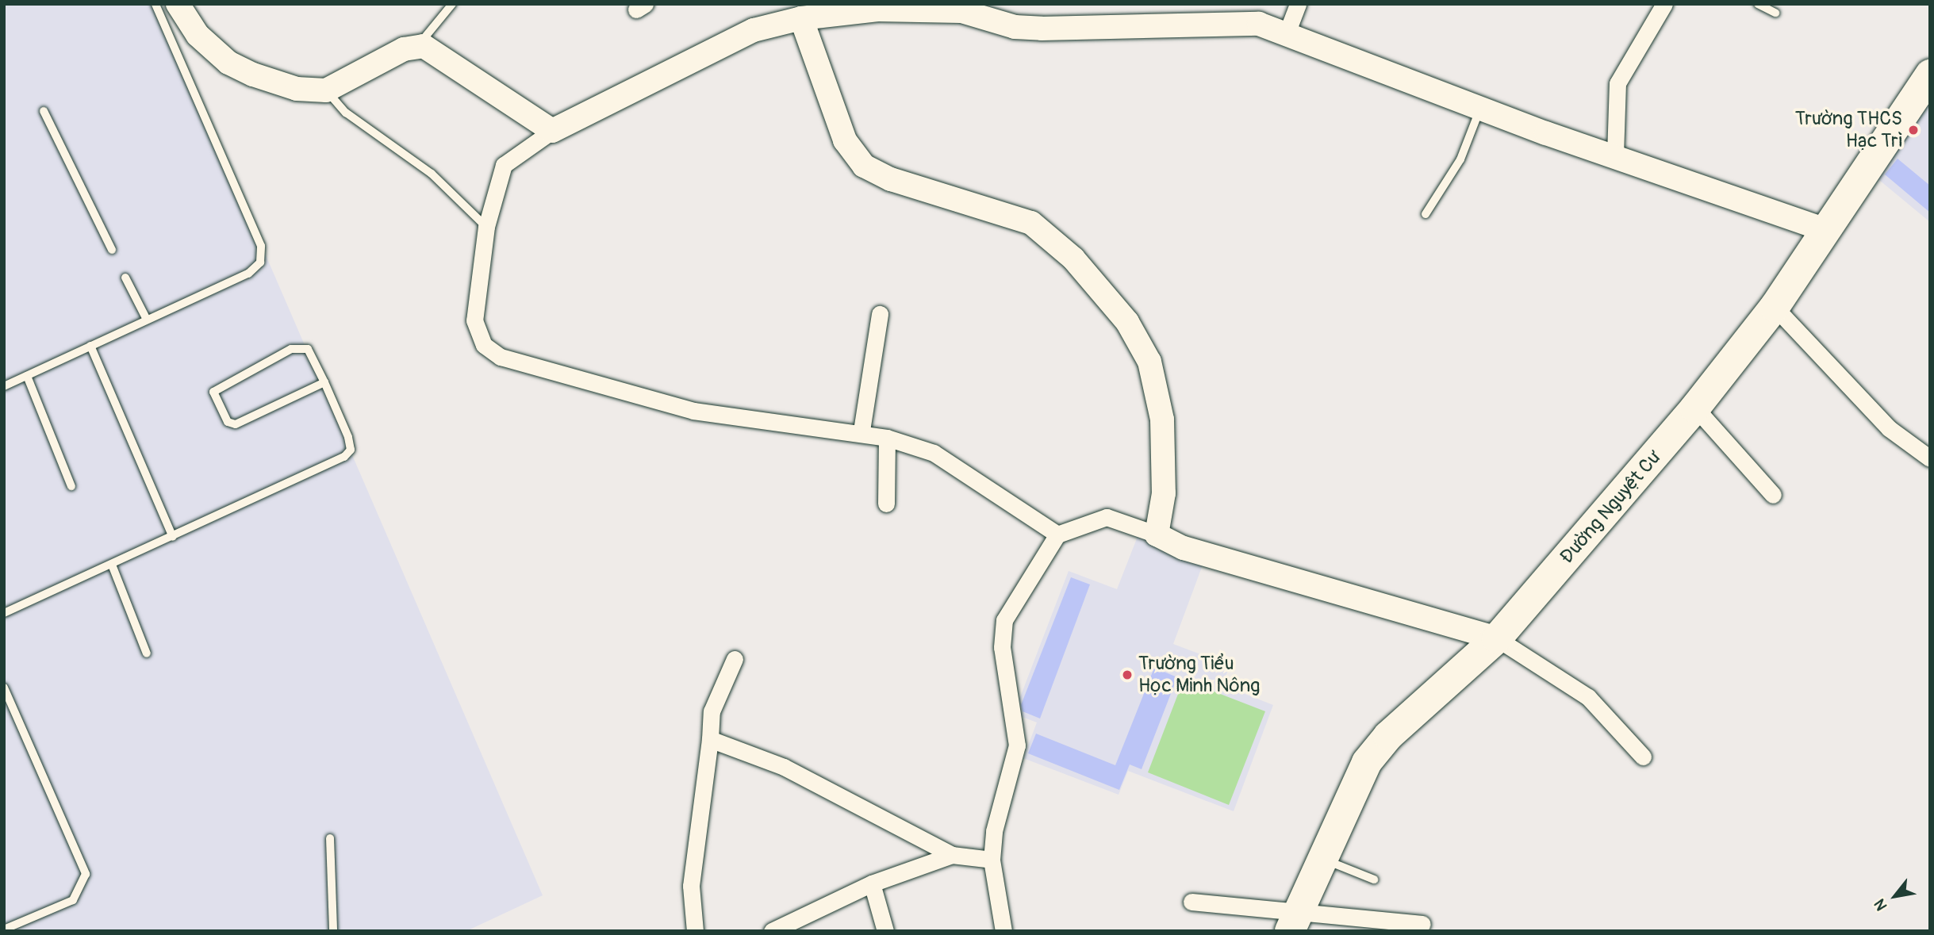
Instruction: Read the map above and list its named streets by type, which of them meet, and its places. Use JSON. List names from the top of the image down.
{
  "streets": {
    "highway": ["Đường Nguyệt Cư"]
  },
  "places": ["Trường THCS Hạc Trì", "Trường Tiểu Học Minh Nông"],
  "north": "bottom left"
}
